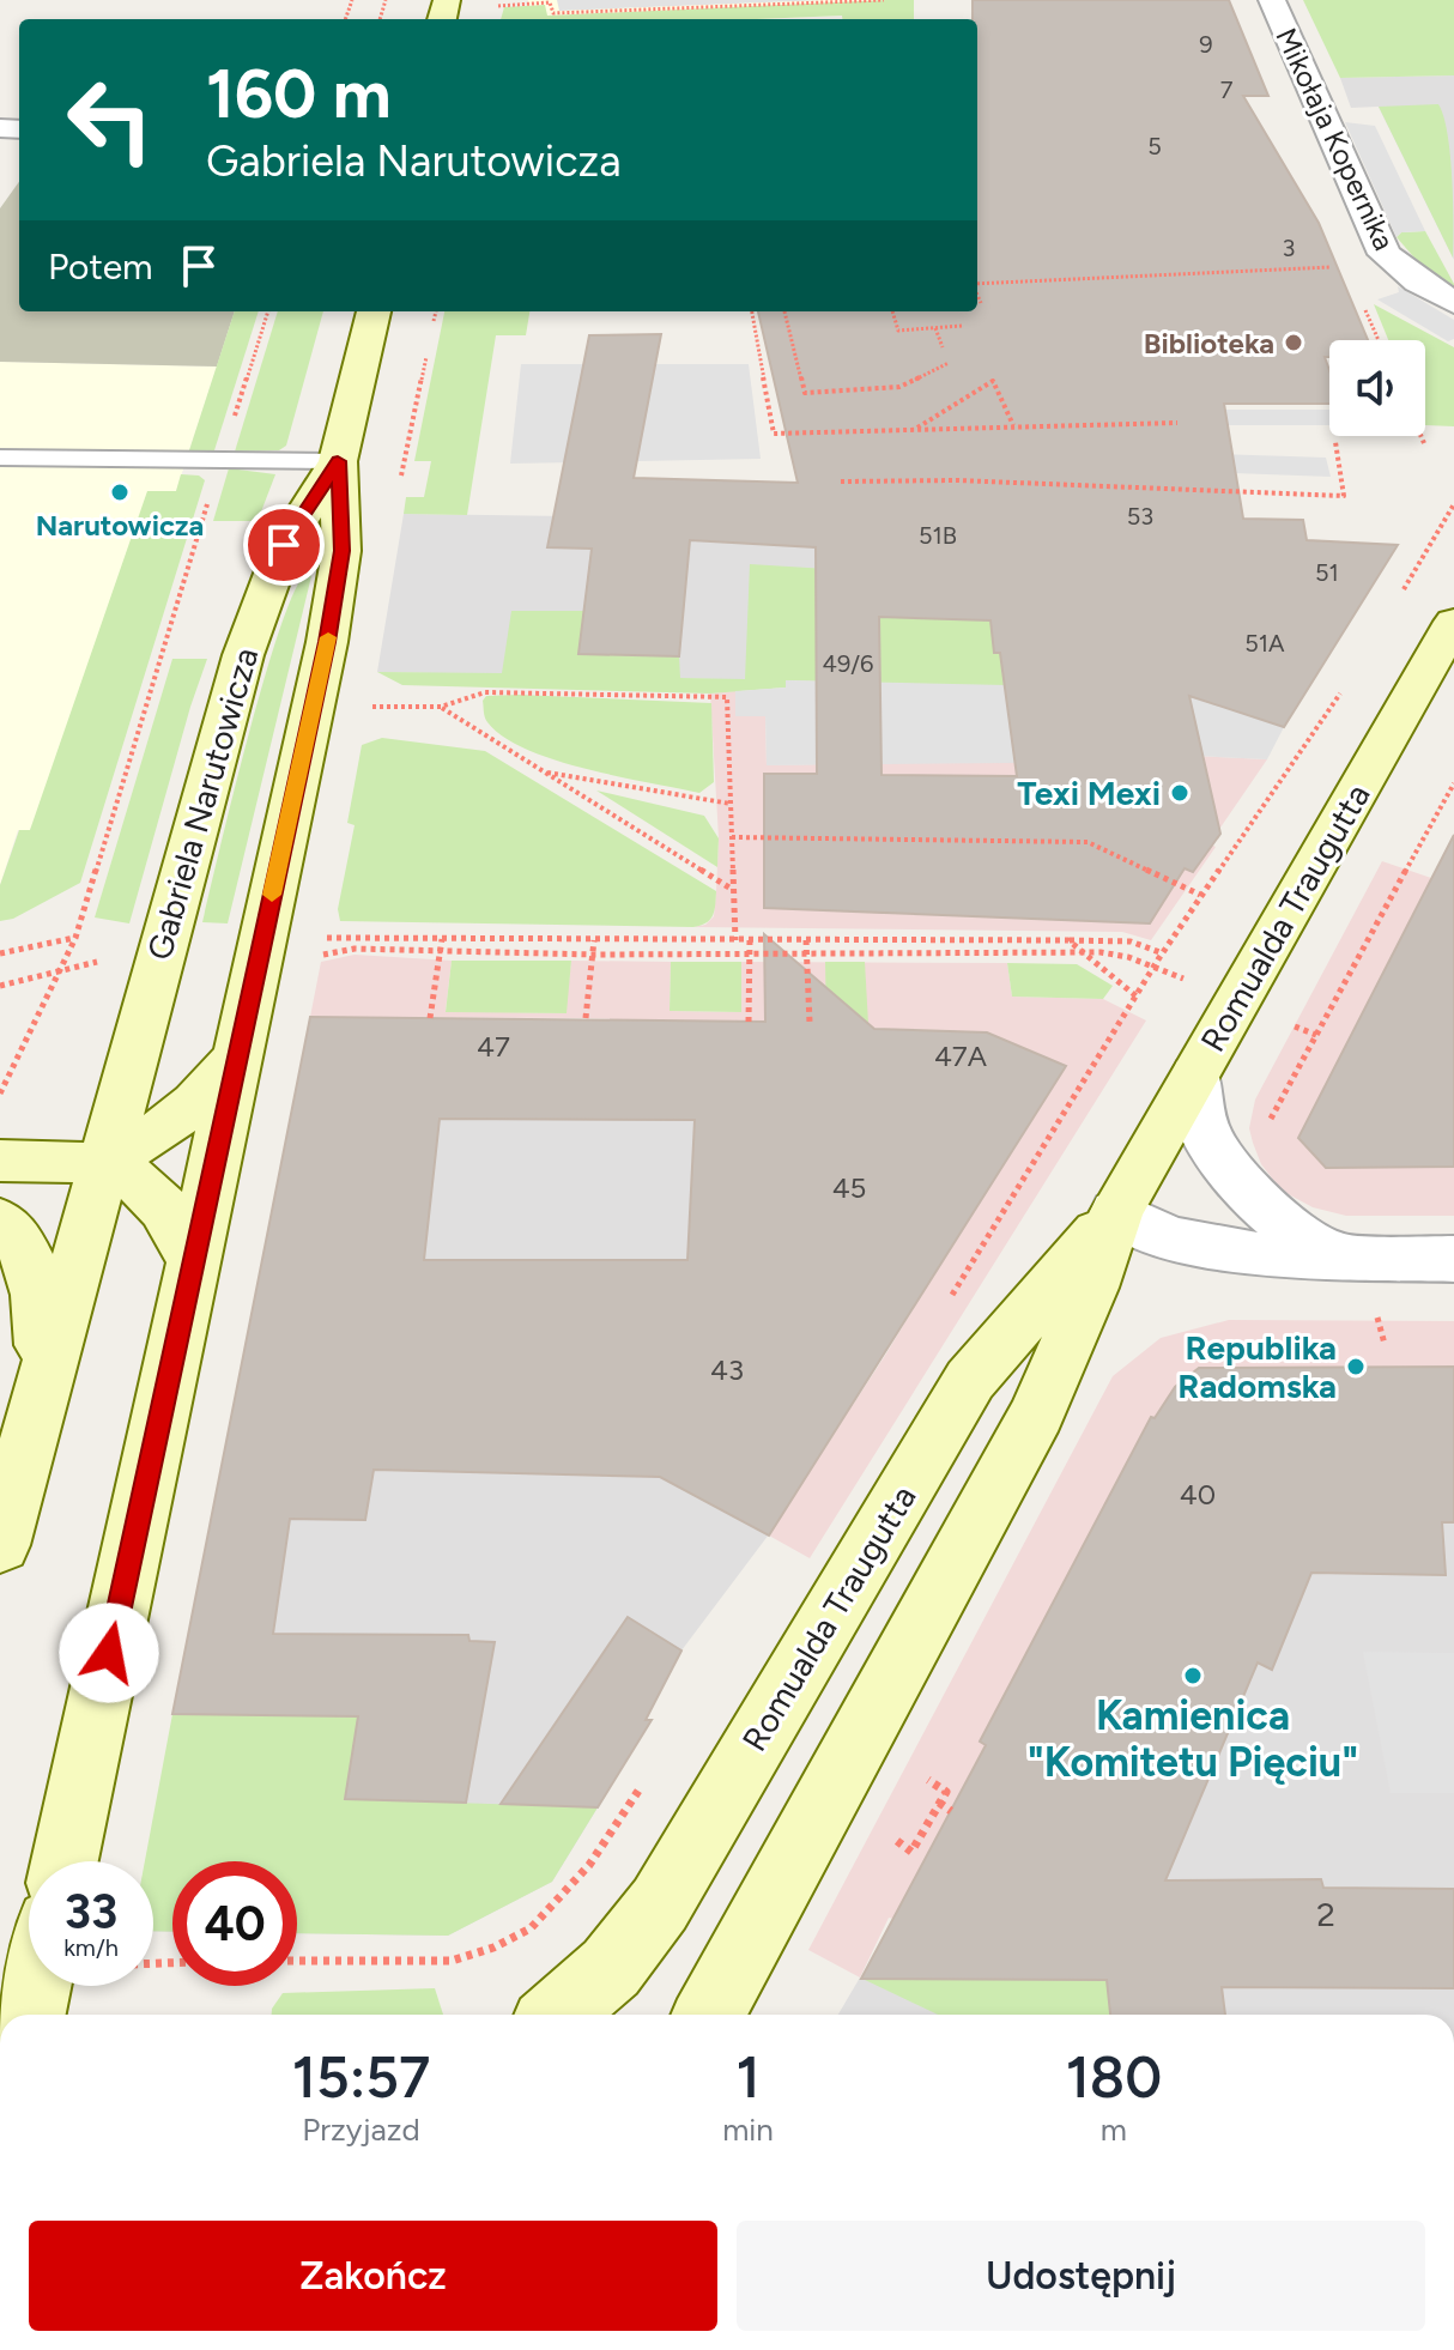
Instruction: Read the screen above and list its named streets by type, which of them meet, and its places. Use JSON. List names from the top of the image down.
{
  "streets": {
    "street": ["Mikołaja Kopernika", "Gabriela Narutowicza", "Romualda Traugutta"]
  },
  "places": [
    "Biblioteka",
    "Narutowicza",
    "Texi Mexi",
    "Republika Radomska",
    "Kamienica \"Komitetu Pięciu\""
  ],
  "house_numbers": [
    "9",
    "7",
    "5",
    "3",
    "53",
    "51B",
    "51",
    "51A",
    "49/6",
    "47",
    "47A",
    "45",
    "43",
    "40",
    "2"
  ],
  "page": {
    "turn": ["160 m", "Gabriela Narutowicza"],
    "then": "Potem",
    "speed": "33 km/h",
    "limit": "40",
    "eta": [
      "15:57",
      "Przyjazd",
      "1",
      "min",
      "180",
      "m"
    ],
    "buttons": ["Zakończ", "Udostępnij"]
  }
}
